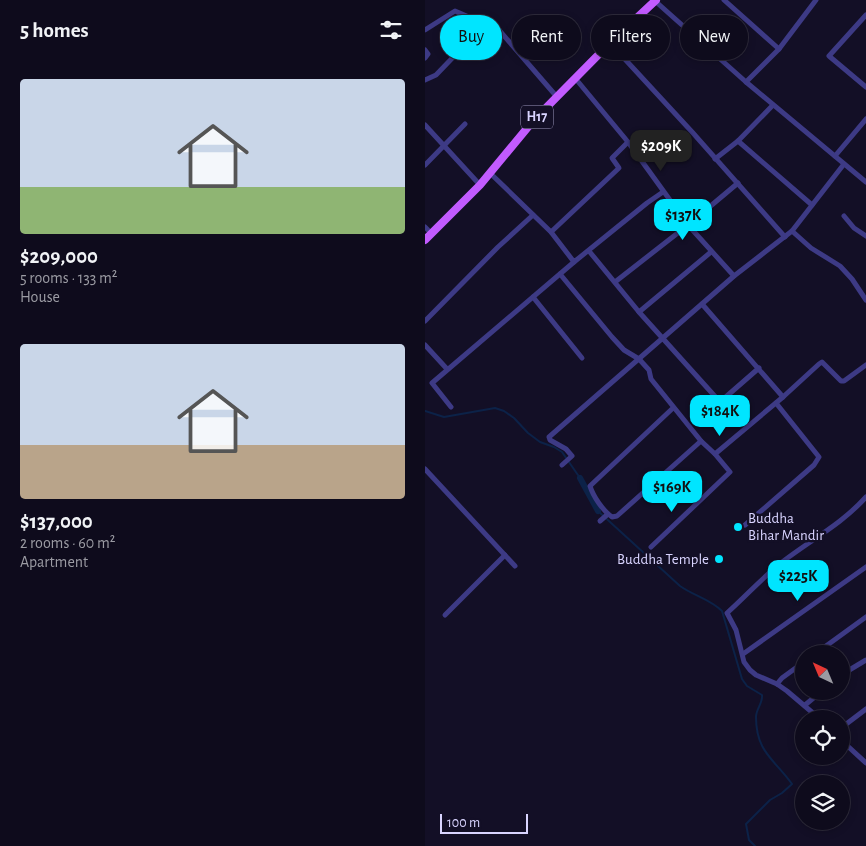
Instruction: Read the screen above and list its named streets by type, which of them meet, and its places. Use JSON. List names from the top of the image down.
{
  "streets": {
    "main road": ["H17"]
  },
  "places": ["Buddha Bihar Mandir", "Buddha Temple"],
  "scale_bar": "100 m",
  "north": "top left",
  "page": {
    "heading": "5 homes",
    "chip": [
      "Buy",
      "Rent",
      "Filters",
      "New"
    ],
    "list": [
      {
        "name": "$209,000",
        "note": "5 rooms · 133 m² · House"
      },
      {
        "name": "$137,000",
        "note": "2 rooms · 60 m² · Apartment"
      }
    ],
    "price": [
      "$209K",
      "$137K",
      "$184K",
      "$169K",
      "$225K"
    ],
    "scale": "100 m"
  }
}
